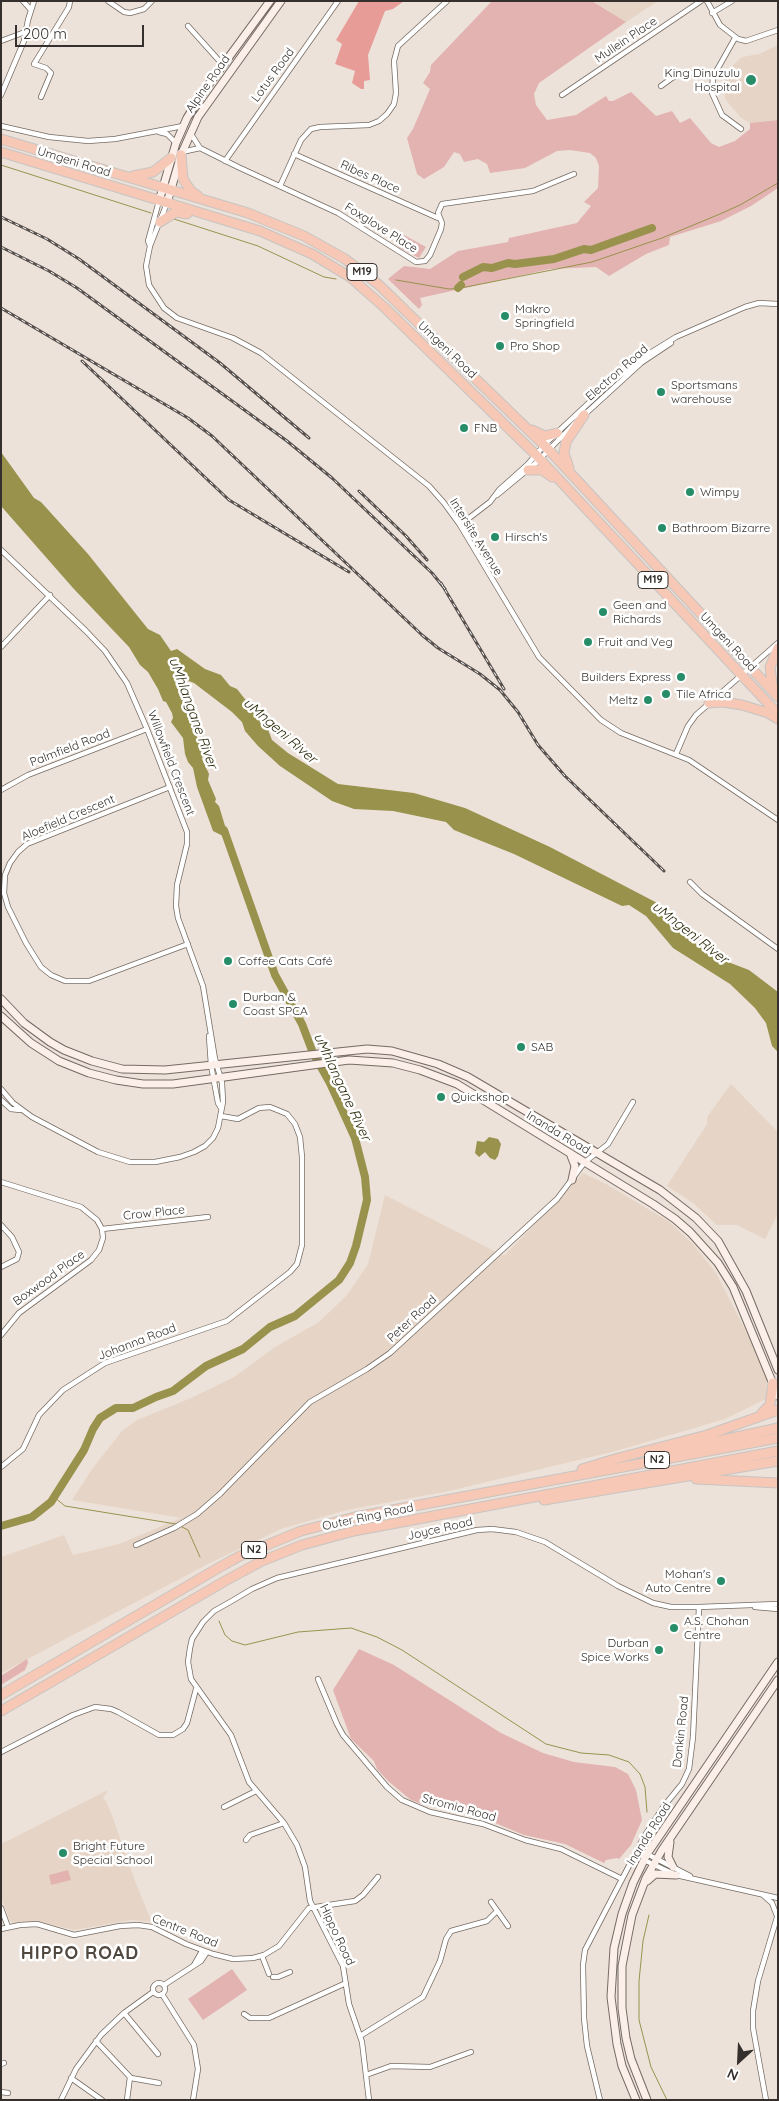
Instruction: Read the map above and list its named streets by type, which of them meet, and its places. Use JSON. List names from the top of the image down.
{
  "streets": {
    "highway": [
      "Umgeni Road",
      "M19",
      "N2",
      "Outer Ring Road"
    ],
    "main road": ["Alpine Road", "Inanda Road"],
    "street": [
      "Mullein Place",
      "Lotus Road",
      "Ribes Place",
      "Foxglove Place",
      "Electron Road",
      "Intersite Avenue",
      "Palmfield Road",
      "Willowfield Crescent",
      "Aloefield Crescent",
      "Crow Place",
      "Boxwood Place",
      "Peter Road",
      "Johanna Road",
      "Joyce Road",
      "Donkin Road",
      "Stromia Road",
      "Centre Road",
      "Hippo Road"
    ]
  },
  "crossings": [
    ["Lotus Road", "Foxglove Place"],
    ["Alpine Road", "Umgeni Road"],
    ["Umgeni Road", "Electron Road"],
    ["Umgeni Road", "Intersite Avenue"],
    ["Ribes Place", "Foxglove Place"],
    ["Palmfield Road", "Willowfield Crescent"],
    ["Willowfield Crescent", "Aloefield Crescent"],
    ["Willowfield Crescent", "Inanda Road"],
    ["Willowfield Crescent", "Johanna Road"],
    ["Inanda Road", "Peter Road"],
    ["Crow Place", "Boxwood Place"],
    ["Joyce Road", "Donkin Road"],
    ["Joyce Road", "Hippo Road"],
    ["Donkin Road", "Stromia Road"],
    ["Centre Road", "Hippo Road"]
  ],
  "districts": ["HIPPO ROAD"],
  "water": ["uMhlangane River", "uMngeni River"],
  "places": [
    "King Dinuzulu Hospital",
    "Makro Springfield",
    "Pro Shop",
    "Sportsmans warehouse",
    "FNB",
    "Wimpy",
    "Bathroom Bizarre",
    "Hirsch's",
    "Geen and Richards",
    "Fruit and Veg",
    "Builders Express",
    "Tile Africa",
    "Meltz",
    "Coffee Cats Café",
    "Durban & Coast SPCA",
    "SAB",
    "Quickshop",
    "Mohan's Auto Centre",
    "A.S. Chohan Centre",
    "Durban Spice Works",
    "Bright Future Special School"
  ],
  "scale_bar": "200 m",
  "north": "bottom left"
}
